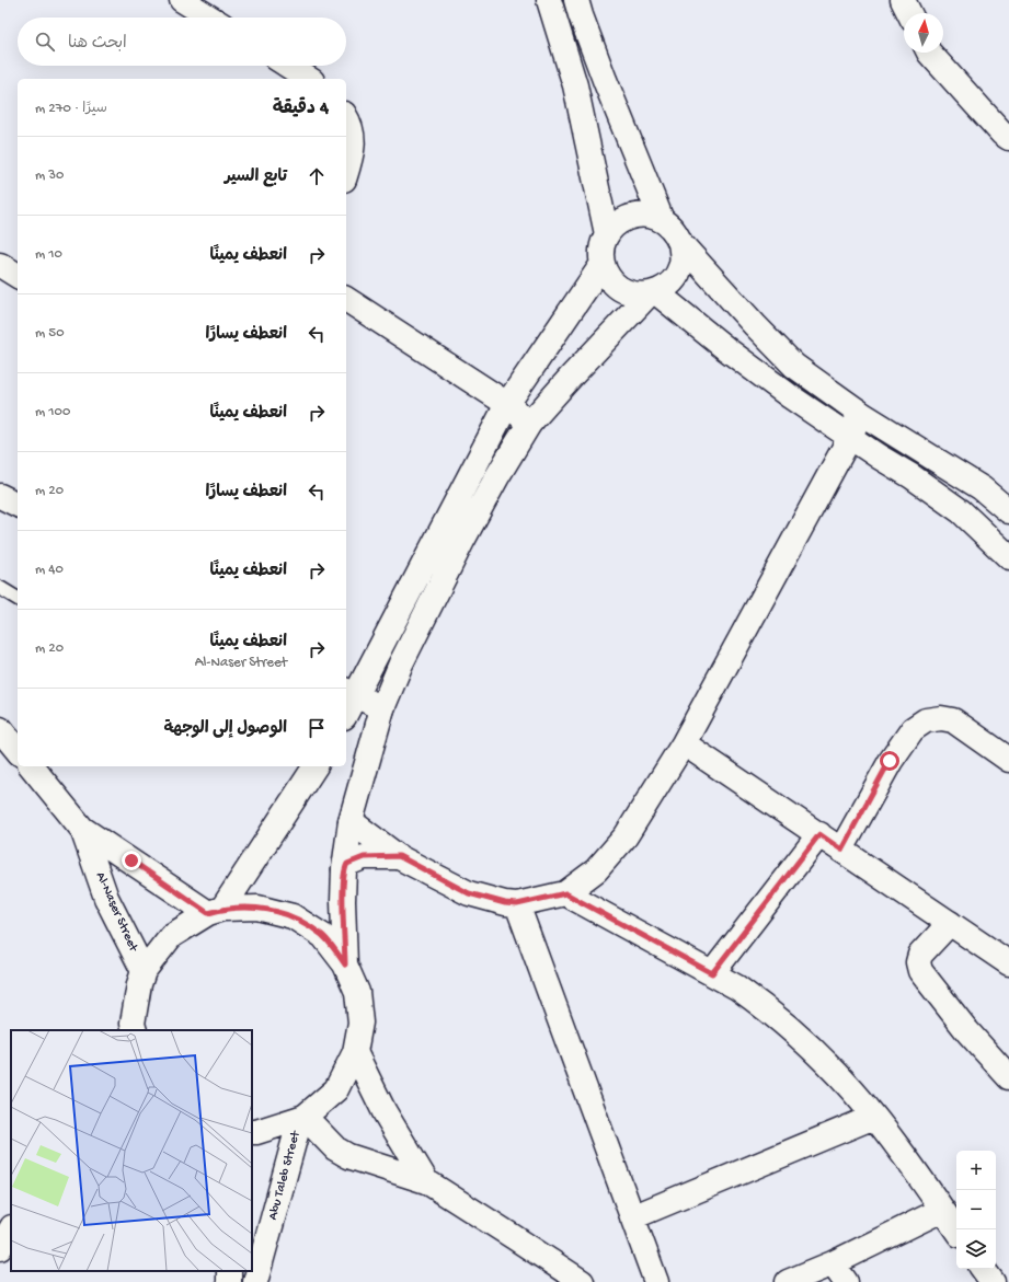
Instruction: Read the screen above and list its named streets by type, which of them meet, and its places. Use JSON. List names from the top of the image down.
{
  "streets": {
    "street": ["Al-Naser Street", "Abu Taleb Street"]
  },
  "north": "top",
  "page": {
    "search": "ابحث هنا",
    "heading": ["4 دقيقة", "سيرًا · 270 m"],
    "list": [
      ["تابع السير", "30 m"],
      ["انعطف يمينًا", "10 m"],
      ["انعطف يسارًا", "50 m"],
      ["انعطف يمينًا", "100 m"],
      ["انعطف يسارًا", "20 m"],
      ["انعطف يمينًا", "40 m"],
      ["انعطف يمينًا", "Al-Naser Street", "20 m"],
      "الوصول إلى الوجهة"
    ],
    "map_buttons": ["+", "−"]
  }
}
